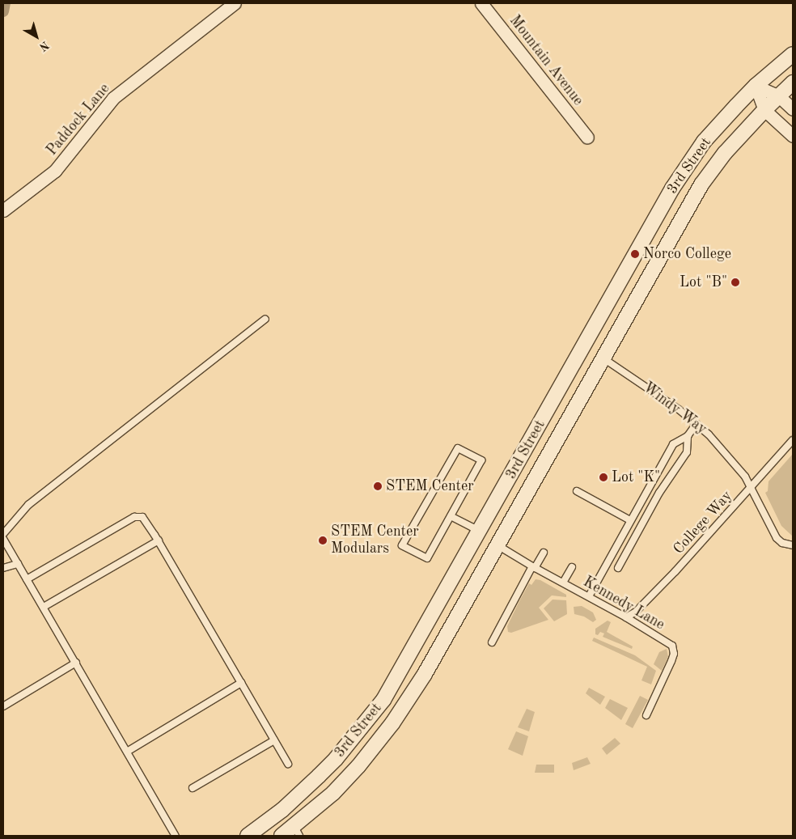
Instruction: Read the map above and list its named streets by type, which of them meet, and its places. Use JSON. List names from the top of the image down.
{
  "streets": {
    "street": [
      "Mountain Avenue",
      "Paddock Lane",
      "3rd Street",
      "Windy Way"
    ],
    "lane": ["College Way", "Kennedy Lane"]
  },
  "crossings": [
    ["3rd Street", "Windy Way"],
    ["3rd Street", "Kennedy Lane"],
    ["Windy Way", "College Way"],
    ["College Way", "Kennedy Lane"]
  ],
  "places": [
    "Norco College",
    "Lot \"B\"",
    "Lot \"K\"",
    "STEM Center",
    "STEM Center Modulars"
  ],
  "north": "bottom right"
}
